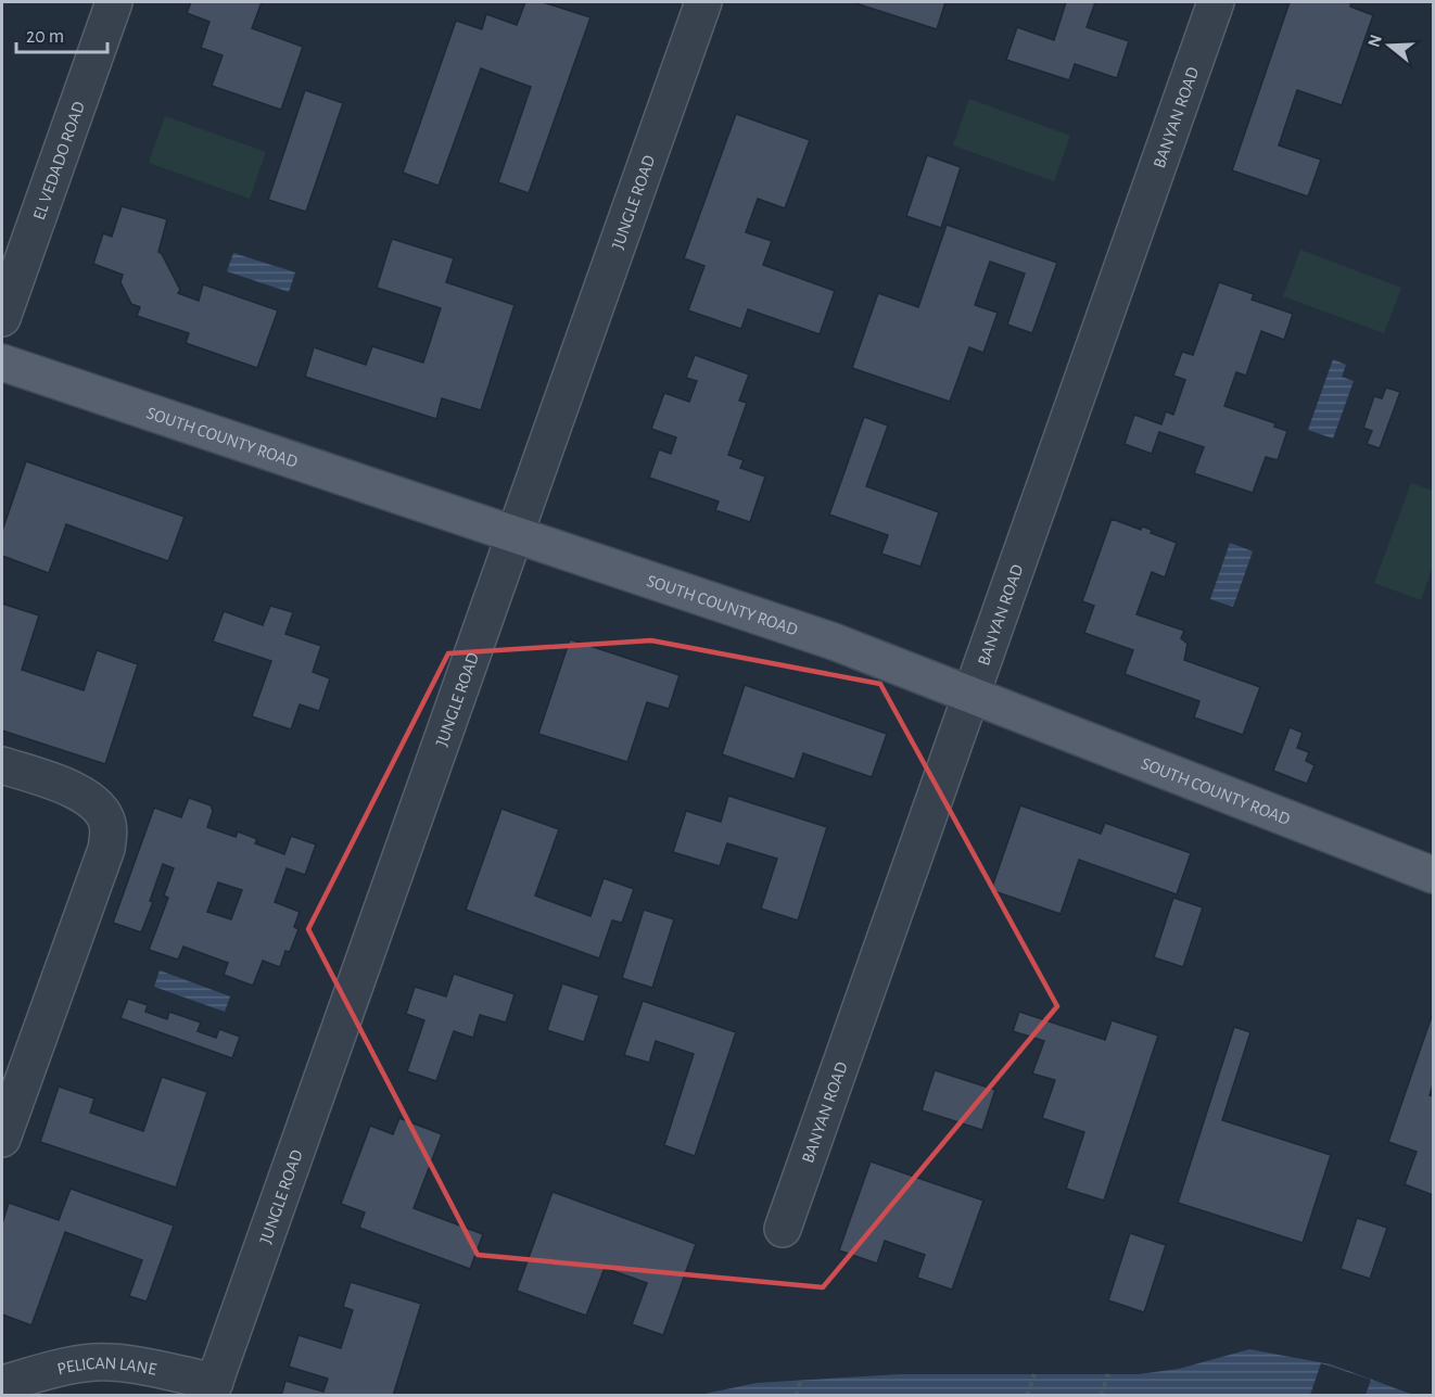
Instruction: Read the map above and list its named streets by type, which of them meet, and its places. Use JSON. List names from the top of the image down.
{
  "streets": {
    "main road": ["SOUTH COUNTY ROAD"],
    "street": [
      "BANYAN ROAD",
      "EL VEDADO ROAD",
      "JUNGLE ROAD",
      "PELICAN LANE"
    ]
  },
  "crossings": [
    ["BANYAN ROAD", "SOUTH COUNTY ROAD"],
    ["JUNGLE ROAD", "SOUTH COUNTY ROAD"],
    ["JUNGLE ROAD", "PELICAN LANE"]
  ],
  "scale_bar": "20 m",
  "north": "left"
}
